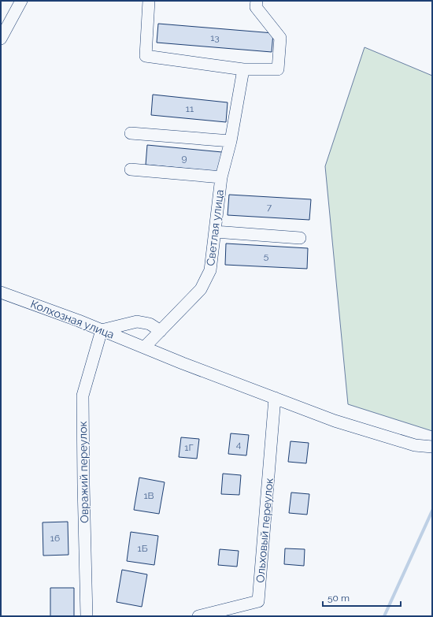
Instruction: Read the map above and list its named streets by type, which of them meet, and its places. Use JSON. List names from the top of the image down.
{
  "streets": {
    "street": [
      "Светлая улица",
      "Колхозная улица",
      "Овражий переулок",
      "Ольховый переулок"
    ]
  },
  "crossings": [
    ["Светлая улица", "Колхозная улица"],
    ["Колхозная улица", "Овражий переулок"],
    ["Колхозная улица", "Ольховый переулок"]
  ],
  "house_numbers": [
    "13",
    "11",
    "9",
    "7",
    "5",
    "4",
    "1Г",
    "1В",
    "16",
    "1Б"
  ],
  "scale_bar": "50 m"
}
